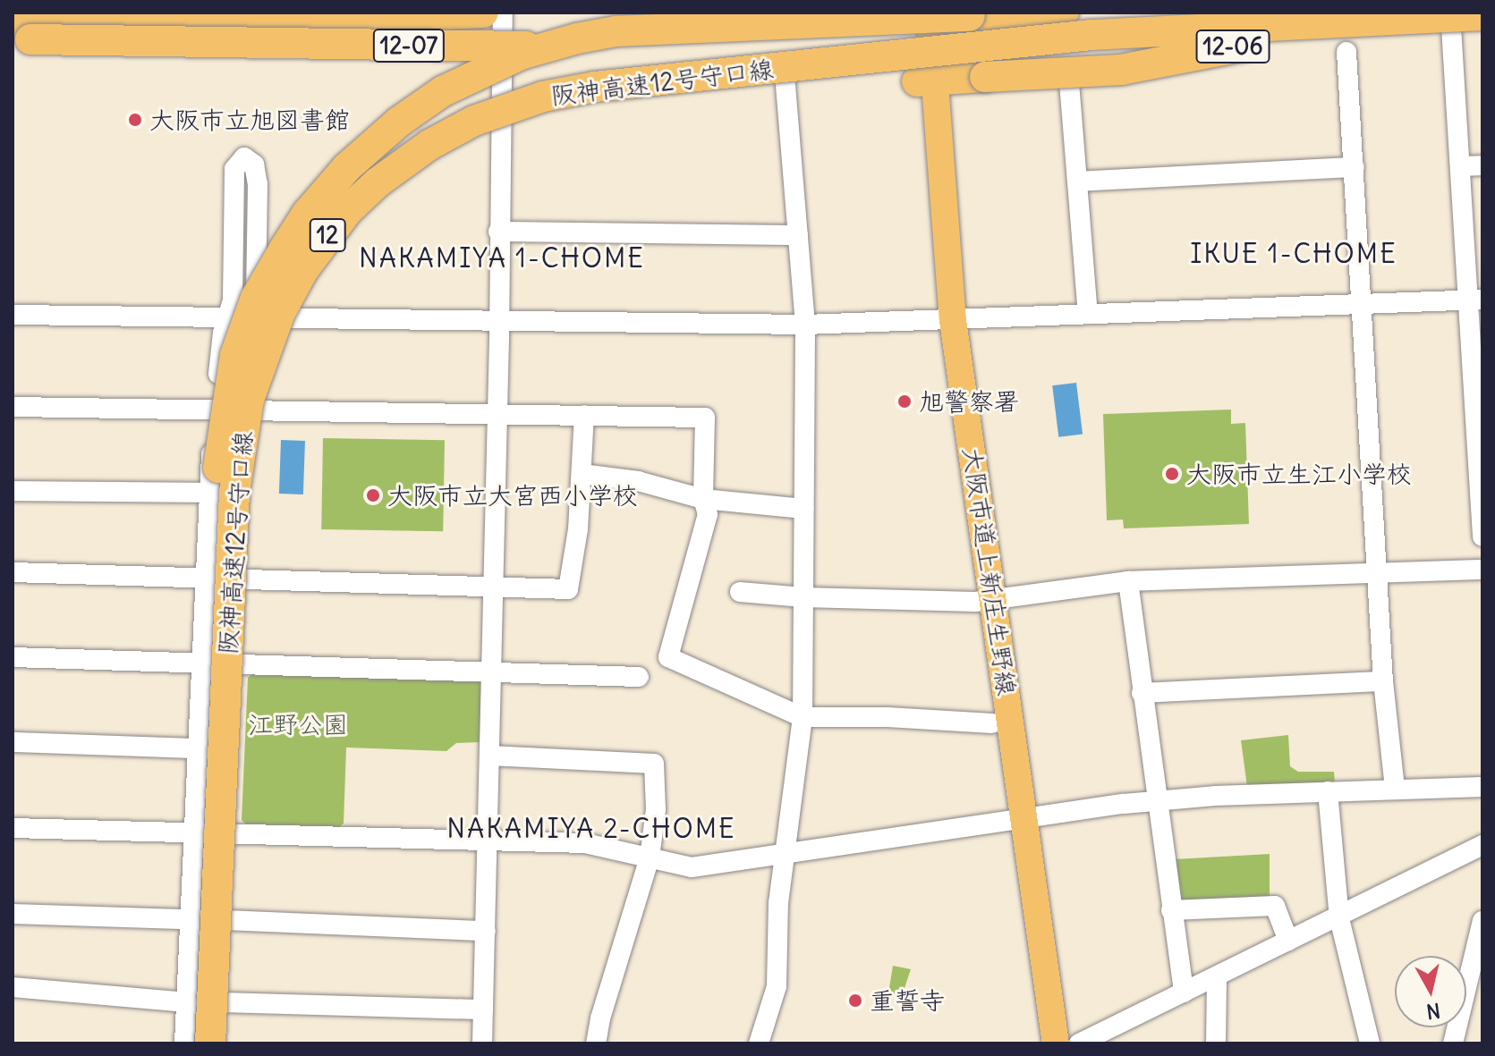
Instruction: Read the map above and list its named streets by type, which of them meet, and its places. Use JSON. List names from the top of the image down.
{
  "streets": {
    "highway": [
      "12-07",
      "12-06",
      "阪神高速12号守口線",
      "12"
    ],
    "main road": ["大阪市道上新庄生野線"]
  },
  "crossings": [
    ["12-07", "阪神高速12号守口線"],
    ["12-06", "大阪市道上新庄生野線"]
  ],
  "districts": ["IKUE 1-CHOME", "NAKAMIYA 1-CHOME", "NAKAMIYA 2-CHOME"],
  "parks": ["江野公園"],
  "places": [
    "大阪市立旭図書館",
    "旭警察署",
    "大阪市立生江小学校",
    "大阪市立大宮西小学校",
    "重誓寺"
  ],
  "north": "bottom"
}
